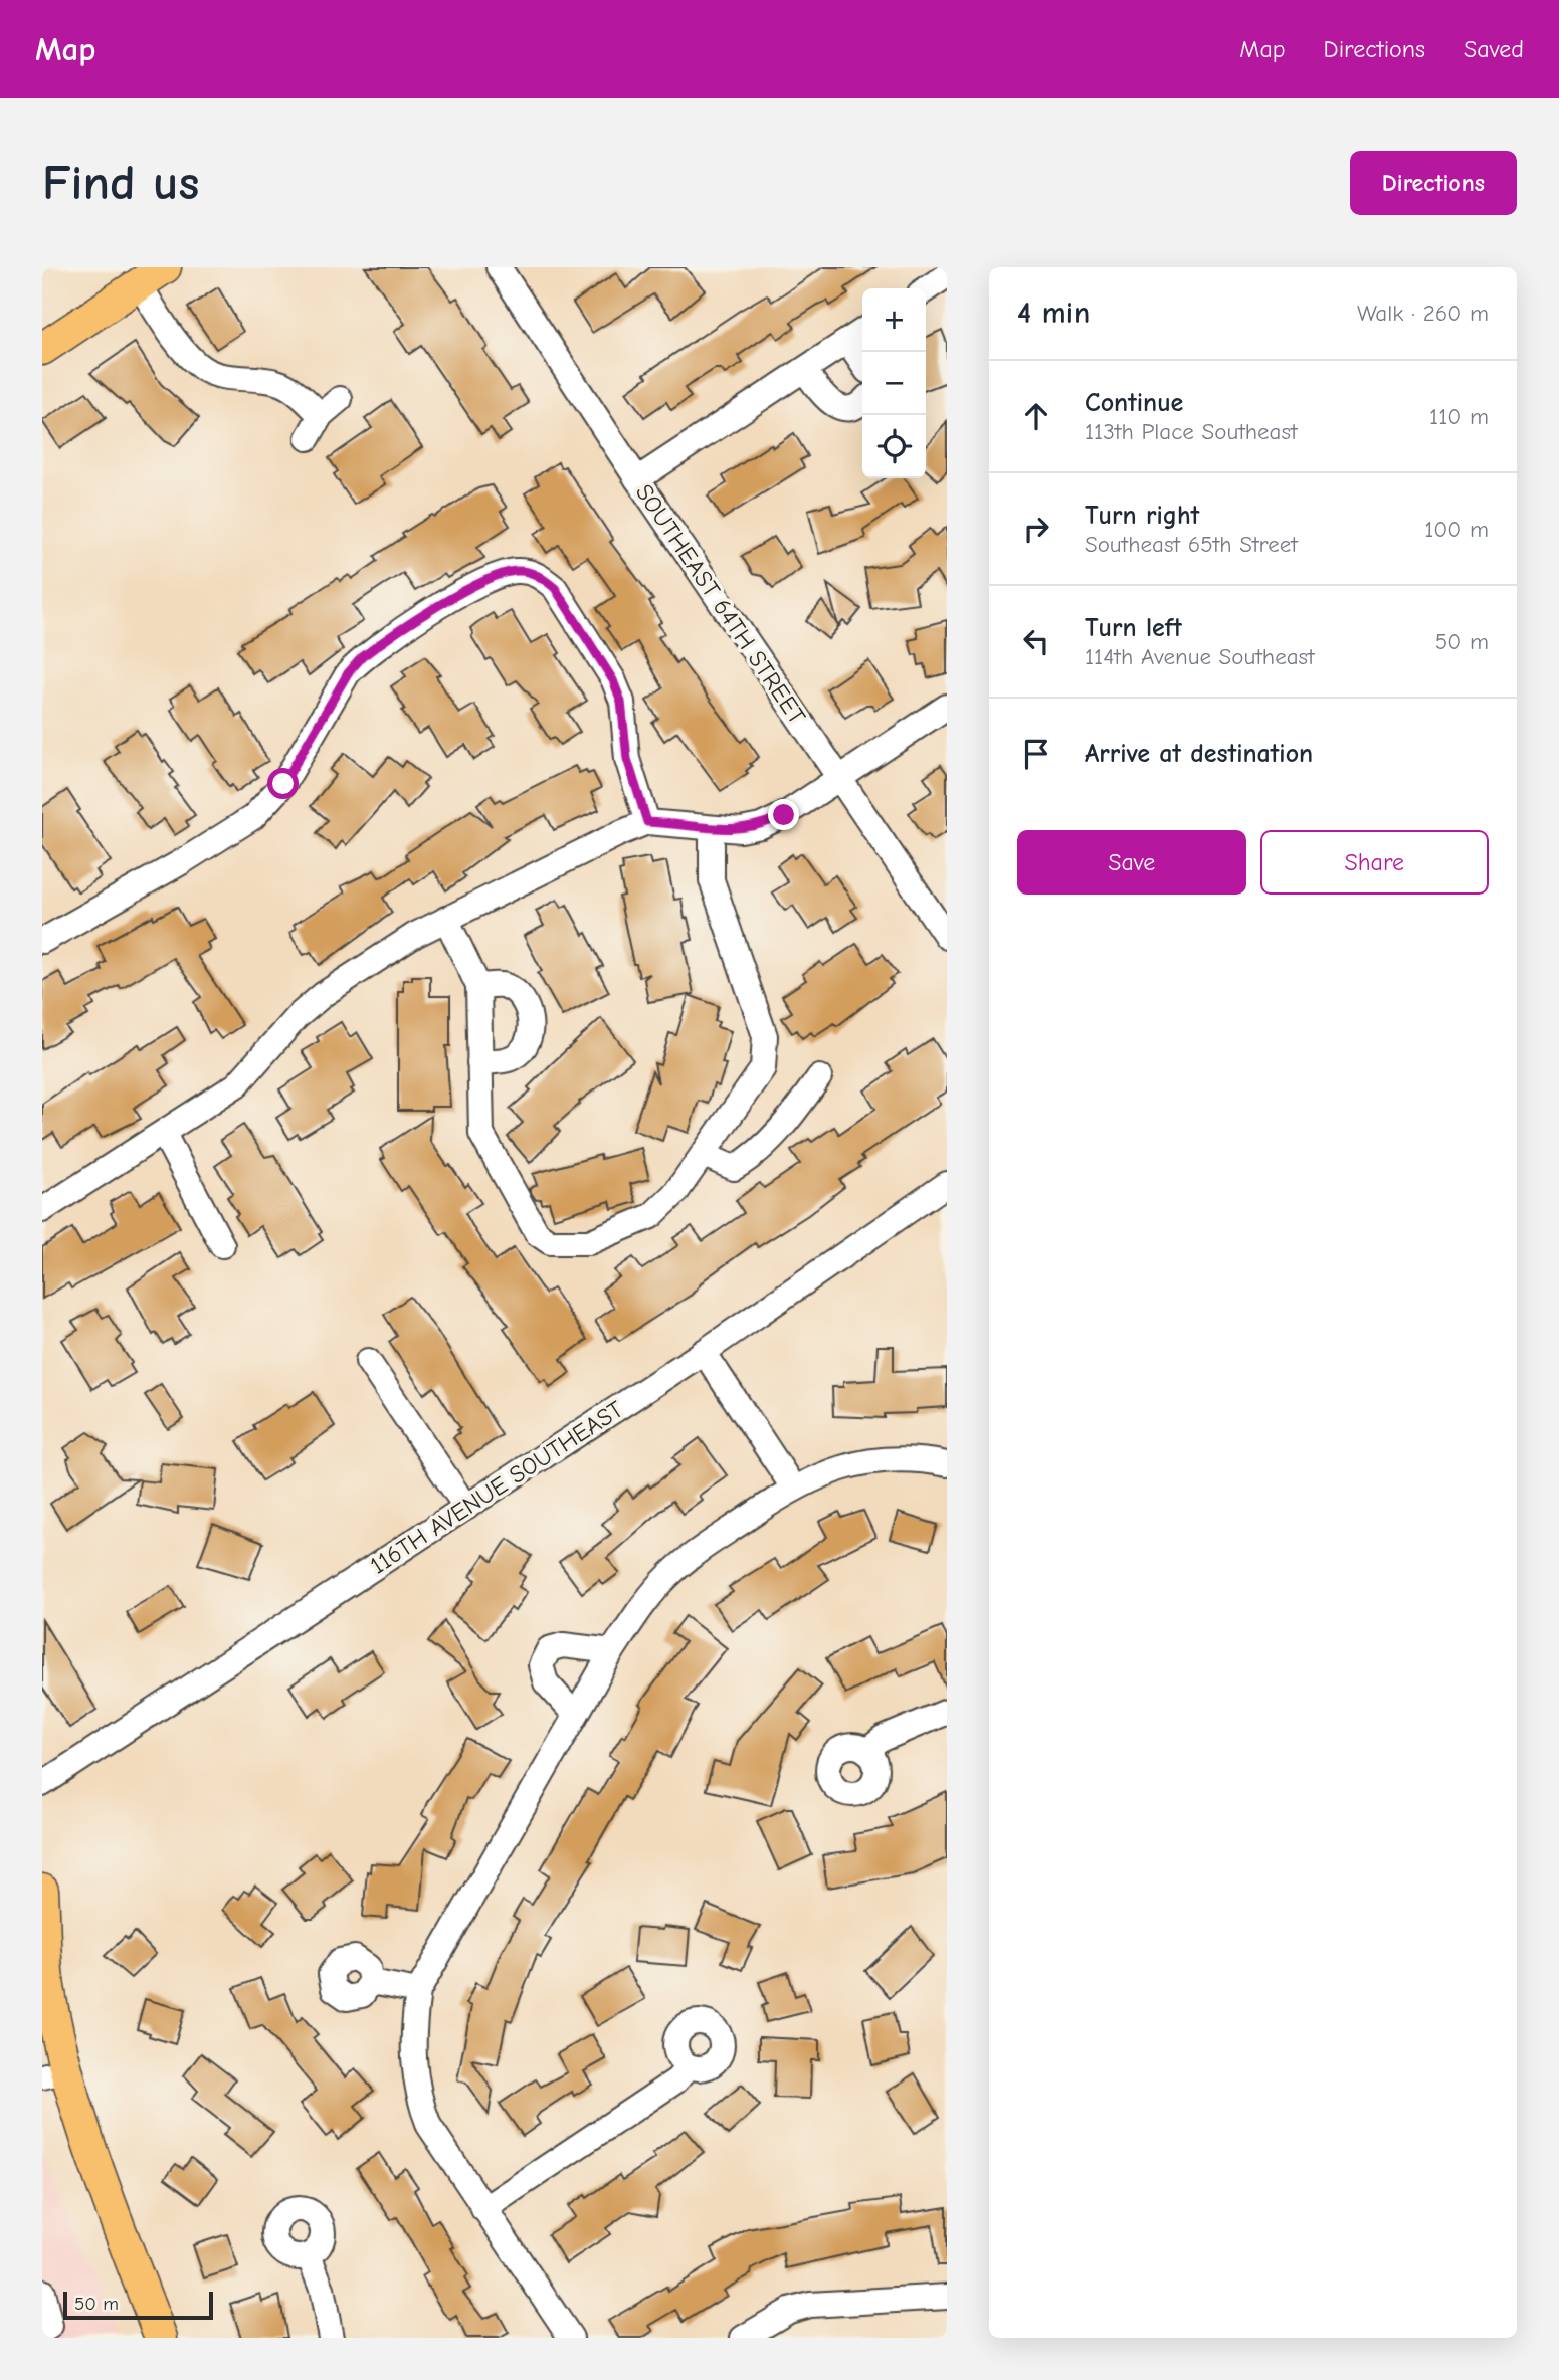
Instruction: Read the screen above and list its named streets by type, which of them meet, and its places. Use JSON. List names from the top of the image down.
{
  "streets": {
    "street": ["SOUTHEAST 64TH STREET", "116TH AVENUE SOUTHEAST"]
  },
  "scale_bar": "50 m",
  "page": {
    "header": "Map",
    "nav": ["Map", "Directions", "Saved"],
    "buttons": [
      "Directions",
      ["Save", "Share"]
    ],
    "title": "Find us",
    "heading": ["4 min", "Walk · 260 m"],
    "map_buttons": ["+", "−"],
    "list": [
      ["Continue", "113th Place Southeast", "110 m"],
      ["Turn right", "Southeast 65th Street", "100 m"],
      ["Turn left", "114th Avenue Southeast", "50 m"],
      "Arrive at destination"
    ],
    "scale": "50 m"
  }
}
